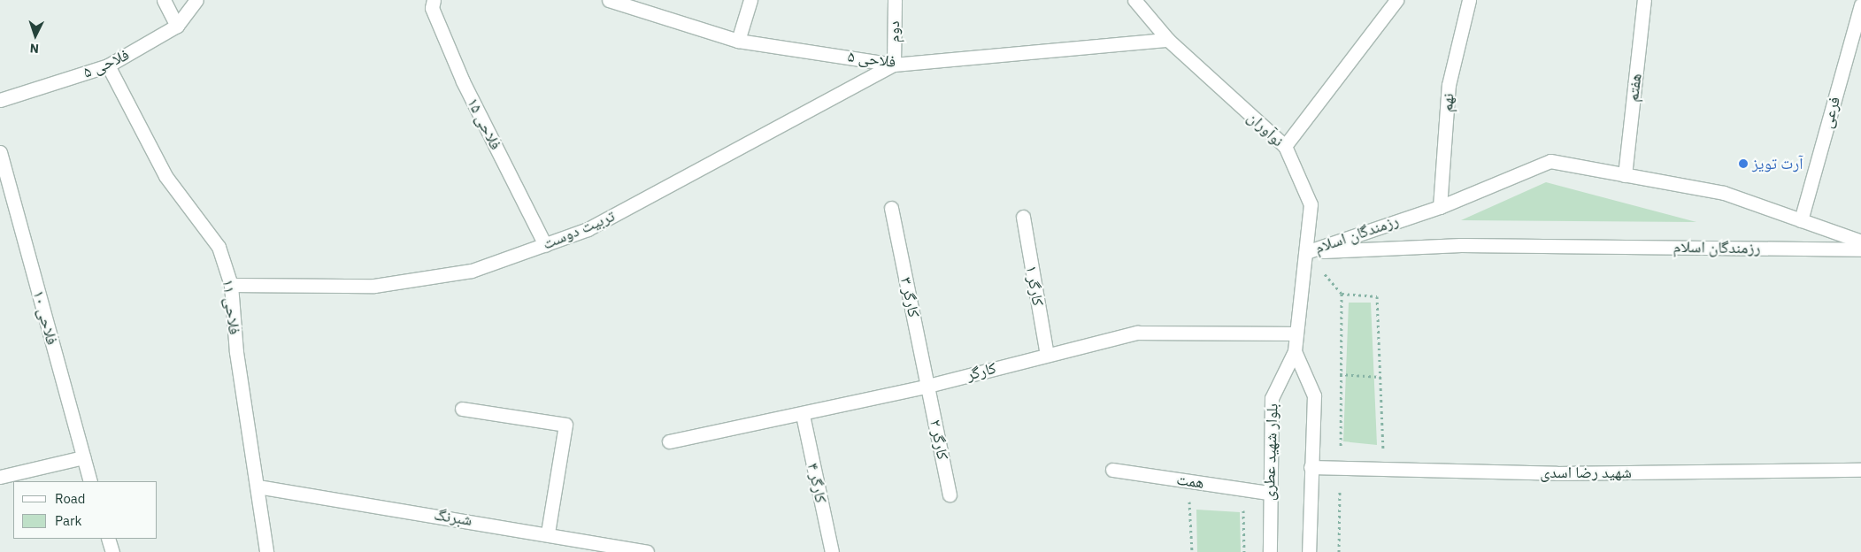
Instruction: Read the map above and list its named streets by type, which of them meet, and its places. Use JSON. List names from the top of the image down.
{
  "streets": {
    "street": [
      "دوم",
      "فلاحی ۵",
      "هفتم",
      "نهم",
      "فرعی",
      "فلاحی ۱۵",
      "نوآوران",
      "تربیت دوست",
      "رزمندگان اسلام",
      "کارگر ۱",
      "کارگر ۳",
      "فلاحی ۱۱",
      "فلاحی ۱۰",
      "کارگر",
      "کارگر ۲",
      "بلوار شهید عطری",
      "شهید رضا اسدی",
      "همت",
      "کارگر ۴",
      "شبرنگ"
    ]
  },
  "crossings": [
    ["دوم", "فلاحی ۵"],
    ["دوم", "تربیت دوست"],
    ["فلاحی ۵", "نوآوران"],
    ["فلاحی ۵", "تربیت دوست"],
    ["فلاحی ۵", "فلاحی ۱۱"],
    ["هفتم", "رزمندگان اسلام"],
    ["نهم", "رزمندگان اسلام"],
    ["فرعی", "رزمندگان اسلام"],
    ["فلاحی ۱۵", "تربیت دوست"],
    ["نوآوران", "رزمندگان اسلام"],
    ["نوآوران", "کارگر"],
    ["نوآوران", "بلوار شهید عطری"],
    ["تربیت دوست", "فلاحی ۱۱"],
    ["کارگر ۱", "کارگر"],
    ["کارگر ۳", "کارگر"],
    ["کارگر ۳", "کارگر ۲"],
    ["فلاحی ۱۱", "شبرنگ"],
    ["کارگر", "کارگر ۲"],
    ["کارگر", "کارگر ۴"],
    ["بلوار شهید عطری", "همت"]
  ],
  "places": ["آرت تویز"],
  "legend": ["Road", "Park"],
  "north": "bottom"
}
